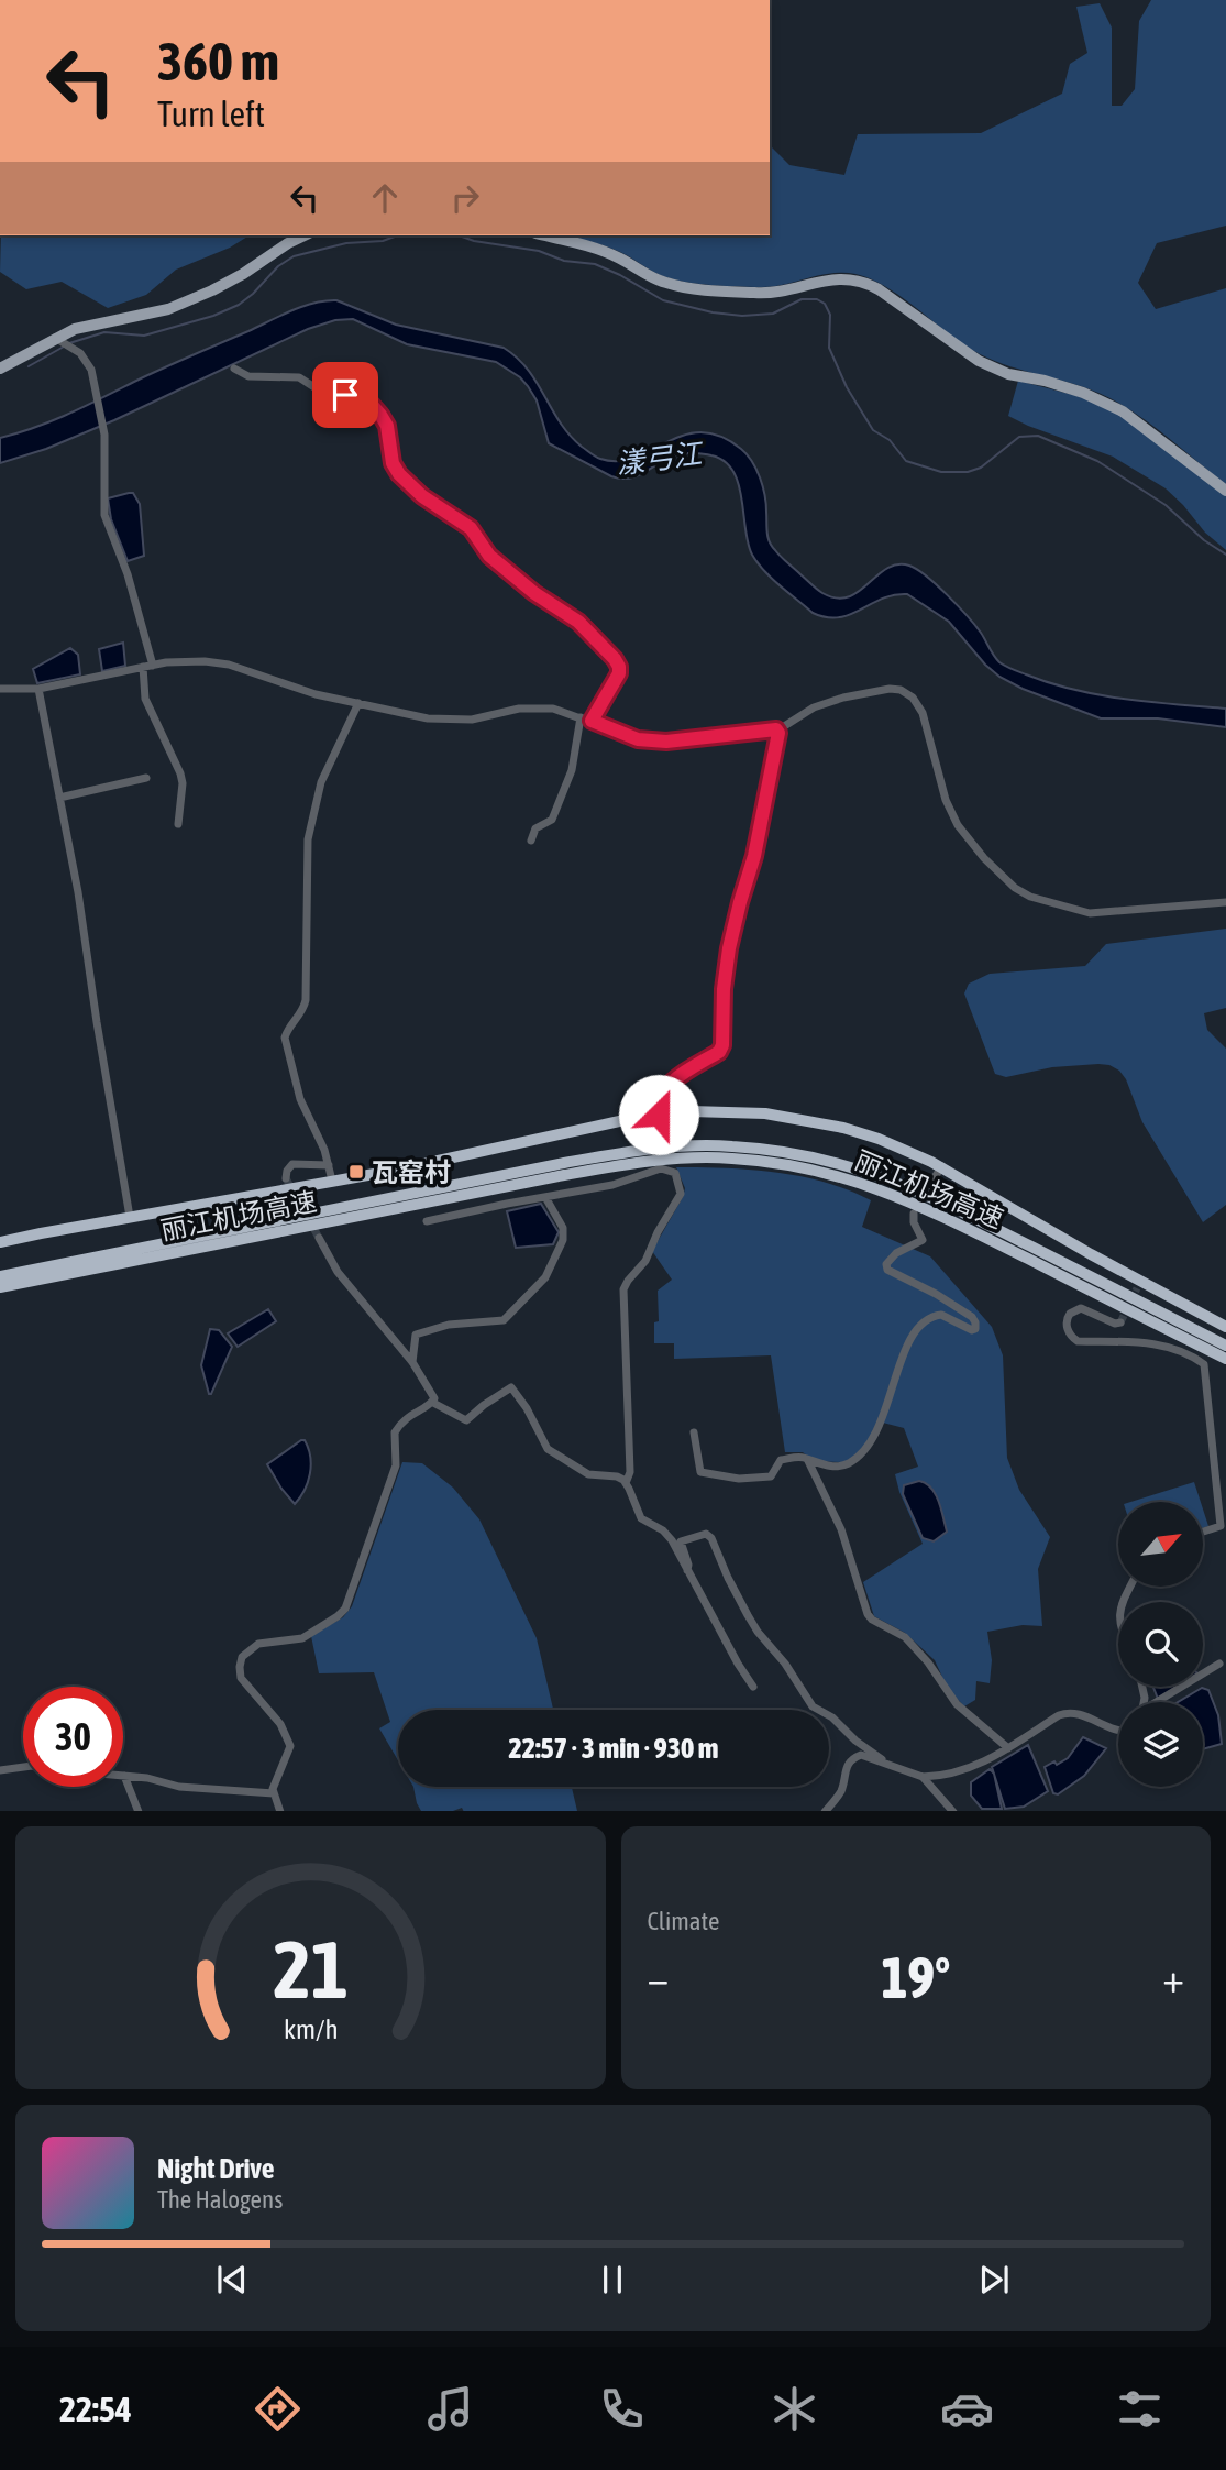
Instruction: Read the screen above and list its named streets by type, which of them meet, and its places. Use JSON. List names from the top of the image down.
{
  "streets": {
    "highway": ["丽江机场高速"]
  },
  "water": ["漾弓江"],
  "places": {
    "transit": ["瓦窑村"]
  },
  "north": "top right",
  "page": {
    "turn": ["360 m", "Turn left"],
    "limit": "30",
    "trip": "22:57 · 3 min · 930 m",
    "tile": "Climate",
    "heat": ["−", "19°", "+"],
    "song": ["Night Drive", "The Halogens"],
    "tabs": "22:54",
    "gauge": ["21", "km/h"]
  }
}
